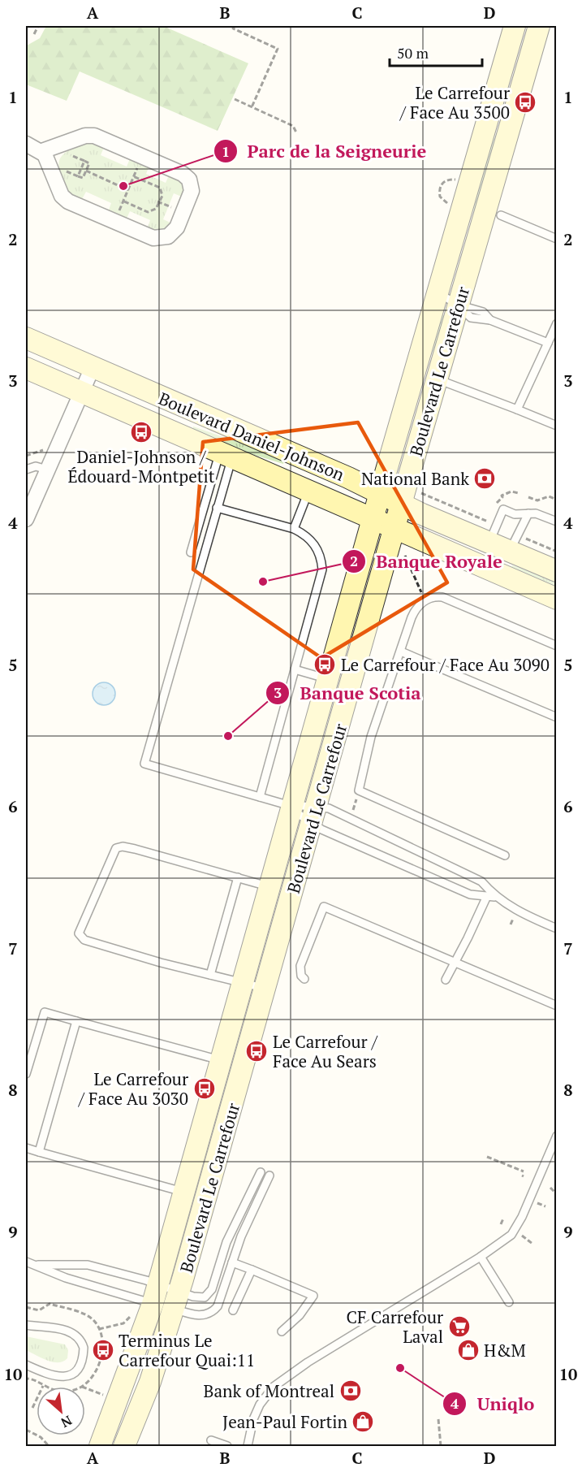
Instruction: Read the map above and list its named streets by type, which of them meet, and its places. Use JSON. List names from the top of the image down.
{
  "streets": {
    "street": ["Boulevard Le Carrefour", "Boulevard Daniel-Johnson"]
  },
  "crossings": [
    ["Boulevard Le Carrefour", "Boulevard Daniel-Johnson"]
  ],
  "places": {
    "bus stop": [
      "Le Carrefour / Face Au 3500",
      "Daniel-Johnson / Édouard-Montpetit",
      "Le Carrefour / Face Au 3090",
      "Le Carrefour / Face Au Sears",
      "Le Carrefour / Face Au 3030",
      "Terminus Le Carrefour Quai:11"
    ],
    "other": [
      "Parc de la Seigneurie",
      "Banque Royale",
      "Banque Scotia",
      "Uniqlo"
    ],
    "bank": ["National Bank", "Bank of Montreal"],
    "supermarket": ["CF Carrefour Laval"],
    "shop": ["H&M", "Jean-Paul Fortin"]
  },
  "scale_bar": "50 m",
  "north": "bottom right",
  "grid": {
    "columns": [
      "A",
      "B",
      "C",
      "D"
    ],
    "rows": [
      "1",
      "2",
      "3",
      "4",
      "5",
      "6",
      "7",
      "8",
      "9",
      "10"
    ]
  }
}
